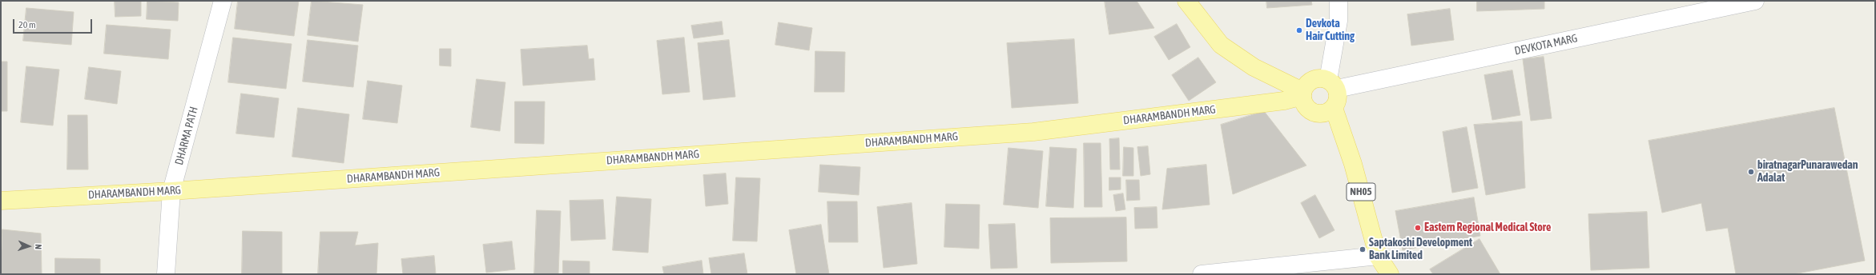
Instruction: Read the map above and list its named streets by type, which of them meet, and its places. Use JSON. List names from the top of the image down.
{
  "streets": {
    "main road": ["DHARAMBANDH MARG", "NH05"],
    "street": ["DEVKOTA MARG", "DHARMA PATH"]
  },
  "crossings": [
    ["DEVKOTA MARG", "DHARAMBANDH MARG"],
    ["DEVKOTA MARG", "NH05"],
    ["DHARAMBANDH MARG", "DHARMA PATH"],
    ["DHARAMBANDH MARG", "NH05"]
  ],
  "places": [
    "Devkota Hair Cutting",
    "biratnagarPunarawedan Adalat",
    "Eastern Regional Medical Store",
    "Saptakoshi Development Bank Limited"
  ],
  "scale_bar": "20 m",
  "north": "right"
}
